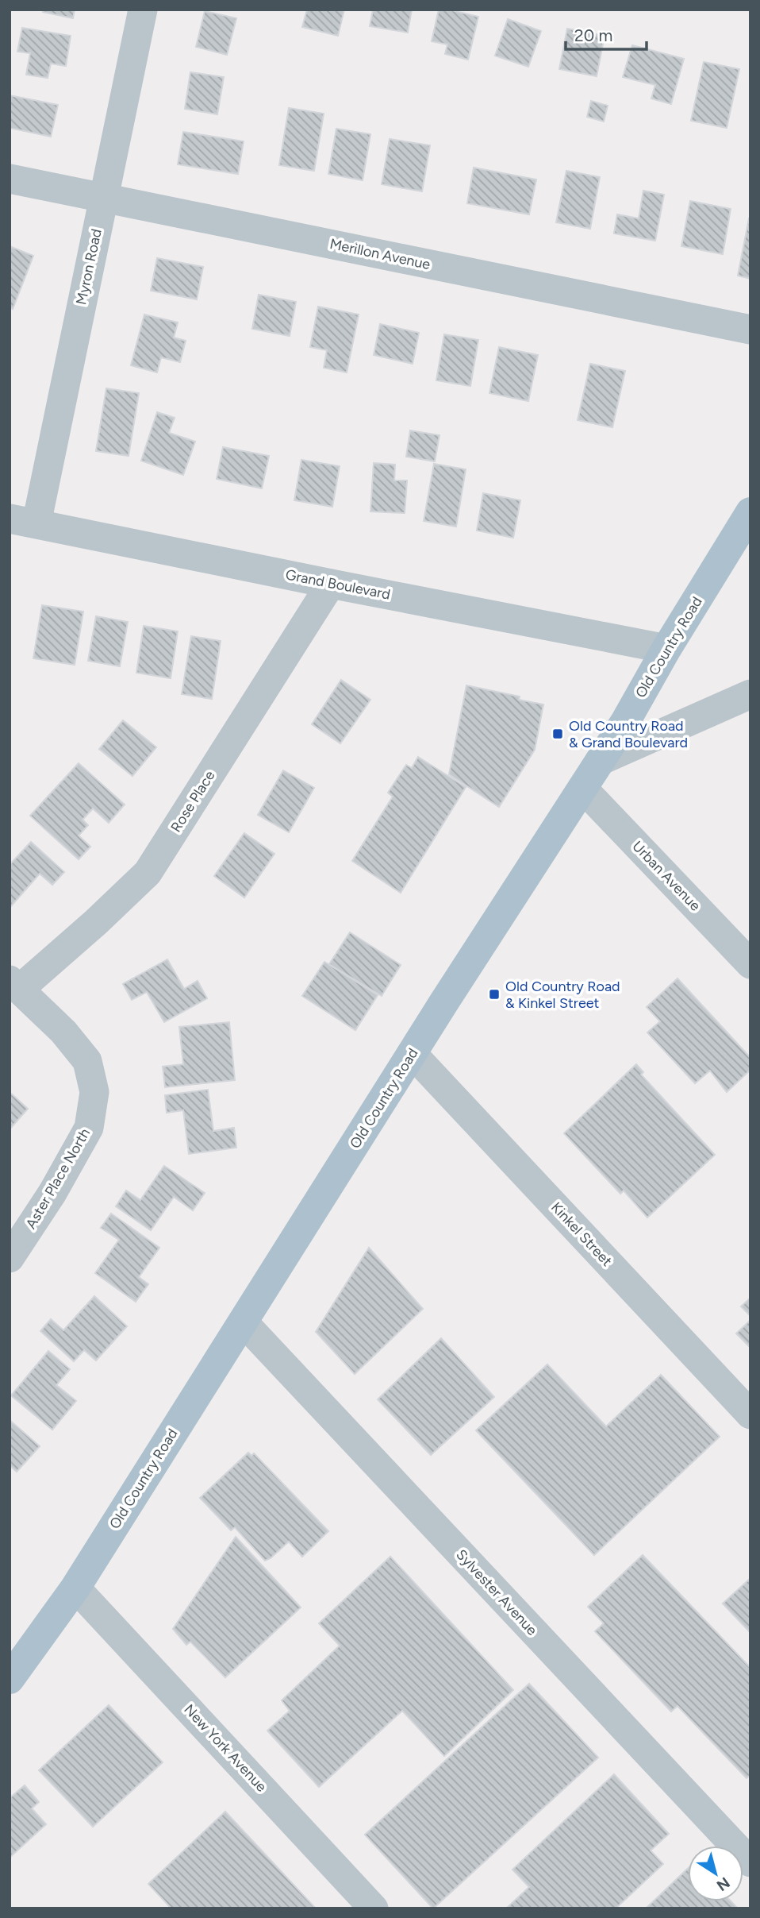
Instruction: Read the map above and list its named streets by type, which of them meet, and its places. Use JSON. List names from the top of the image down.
{
  "streets": {
    "main road": ["Old Country Road"],
    "street": [
      "Merillon Avenue",
      "Myron Road",
      "Grand Boulevard",
      "Rose Place",
      "Urban Avenue",
      "Aster Place North",
      "Kinkel Street",
      "Sylvester Avenue",
      "New York Avenue"
    ]
  },
  "crossings": [
    ["Merillon Avenue", "Myron Road"],
    ["Myron Road", "Grand Boulevard"],
    ["Grand Boulevard", "Old Country Road"],
    ["Grand Boulevard", "Rose Place"],
    ["Old Country Road", "Urban Avenue"],
    ["Old Country Road", "Kinkel Street"],
    ["Old Country Road", "Sylvester Avenue"],
    ["Old Country Road", "New York Avenue"],
    ["Rose Place", "Aster Place North"]
  ],
  "places": {
    "transit": ["Old Country Road & Grand Boulevard", "Old Country Road & Kinkel Street"]
  },
  "scale_bar": "20 m",
  "north": "bottom right"
}
